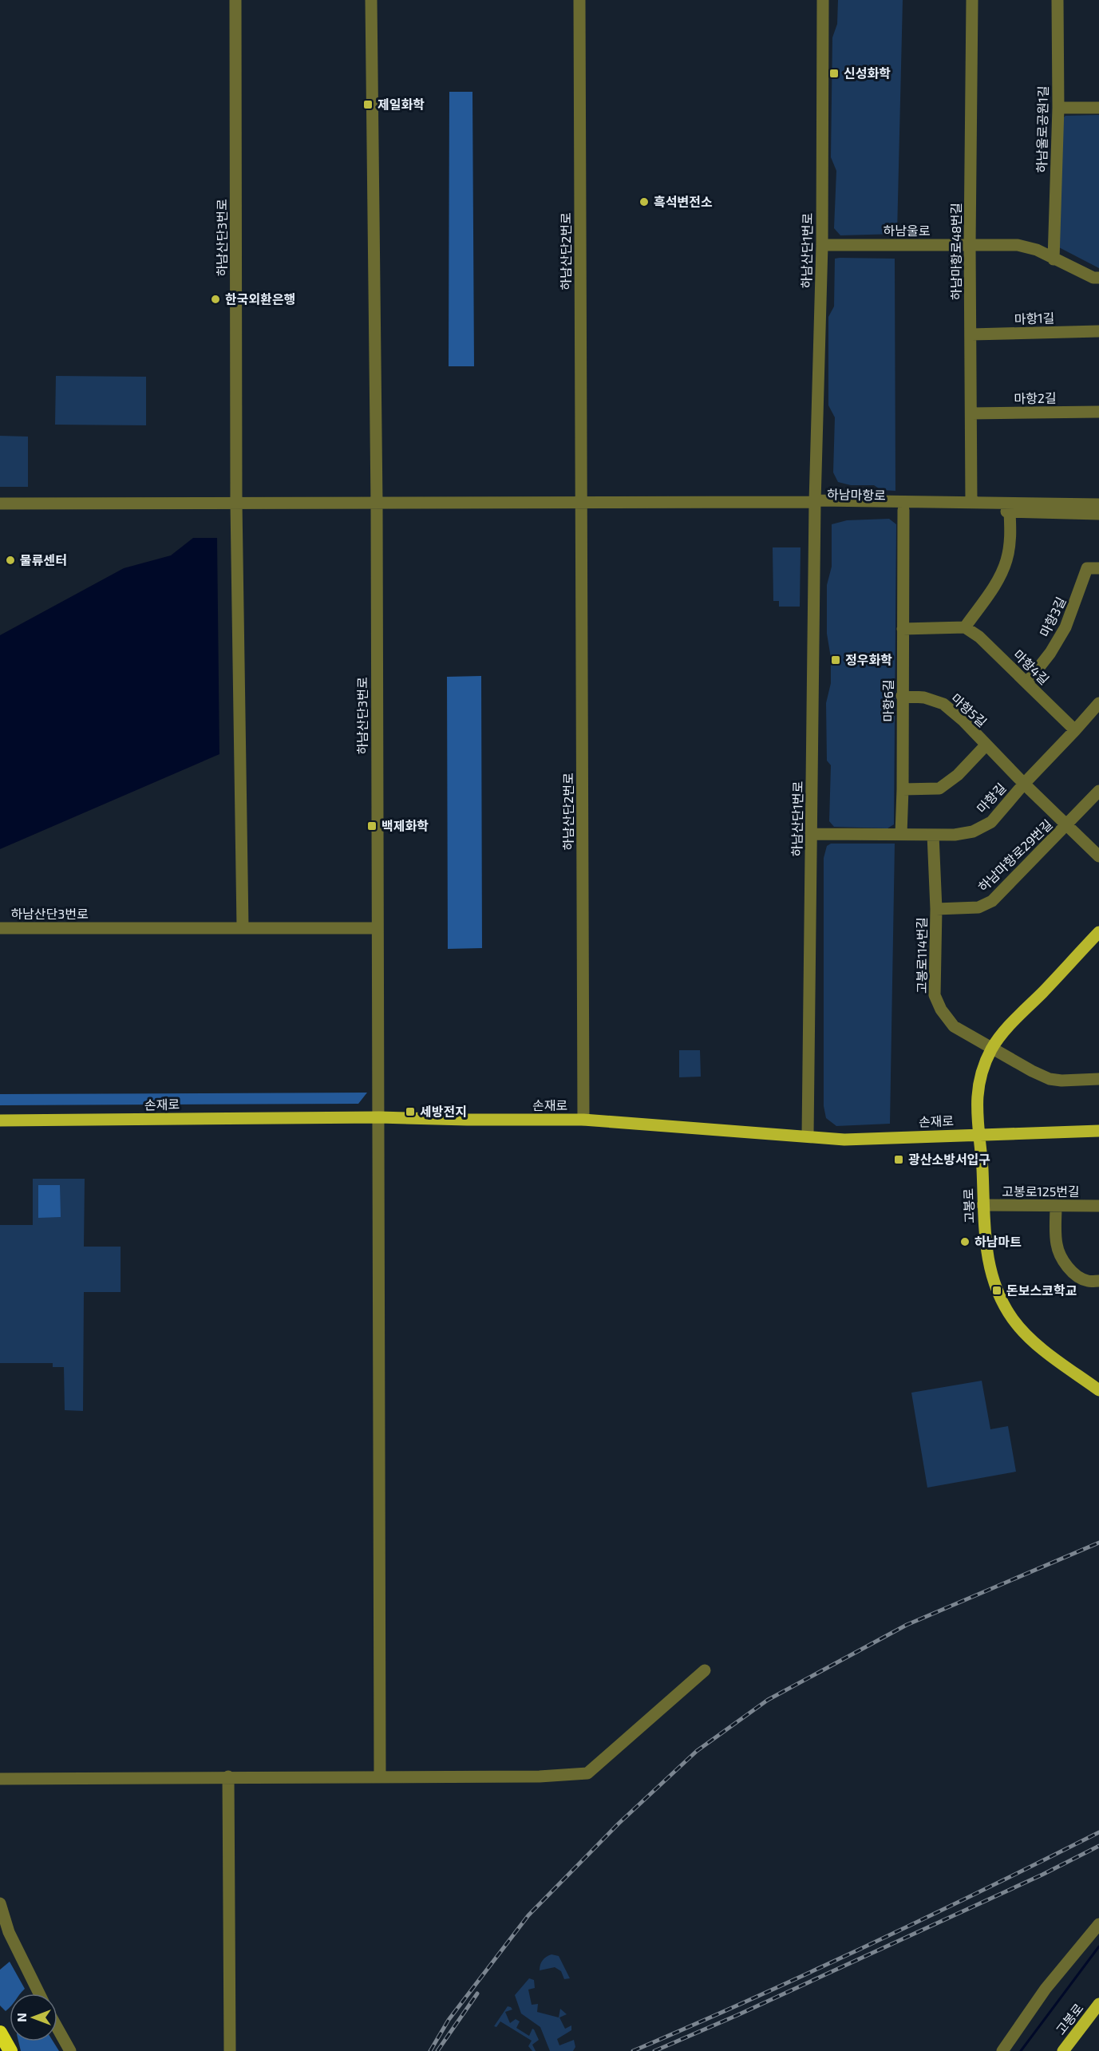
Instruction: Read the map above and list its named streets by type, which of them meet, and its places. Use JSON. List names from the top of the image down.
{
  "streets": {
    "main road": ["손재로", "고봉로"],
    "street": [
      "하남울로공원1길",
      "하남울로",
      "하남산단3번로",
      "하남산단1번로",
      "하남산단2번로",
      "하남마항로48번길",
      "마항1길",
      "마항2길",
      "하남마항로",
      "마항3길",
      "마항4길",
      "마항6길",
      "마항5길",
      "마항길",
      "하남마항로29번길",
      "고봉로114번길",
      "고봉로125번길"
    ]
  },
  "crossings": [
    ["하남울로공원1길", "하남울로"],
    ["하남울로", "하남산단1번로"],
    ["하남울로", "하남마항로48번길"],
    ["하남산단3번로", "손재로"],
    ["하남산단1번로", "하남마항로"],
    ["하남산단1번로", "마항길"],
    ["하남산단1번로", "손재로"],
    ["하남산단2번로", "손재로"],
    ["하남마항로48번길", "마항1길"],
    ["하남마항로48번길", "마항2길"],
    ["하남마항로48번길", "하남마항로"],
    ["하남마항로", "마항6길"],
    ["마항3길", "마항4길"],
    ["마항4길", "마항길"],
    ["마항6길", "마항5길"],
    ["마항6길", "마항길"],
    ["마항5길", "마항길"],
    ["마항5길", "하남마항로29번길"],
    ["마항길", "고봉로114번길"],
    ["하남마항로29번길", "고봉로114번길"],
    ["고봉로114번길", "고봉로"],
    ["손재로", "고봉로"],
    ["고봉로125번길", "고봉로"]
  ],
  "places": {
    "transit": [
      "신성화학",
      "제일화학",
      "정우화학",
      "백제화학",
      "세방전지",
      "광산소방서입구",
      "돈보스코학교"
    ],
    "other": [
      "흑석변전소",
      "한국외환은행",
      "물류센터",
      "하남마트"
    ]
  },
  "north": "left"
}
